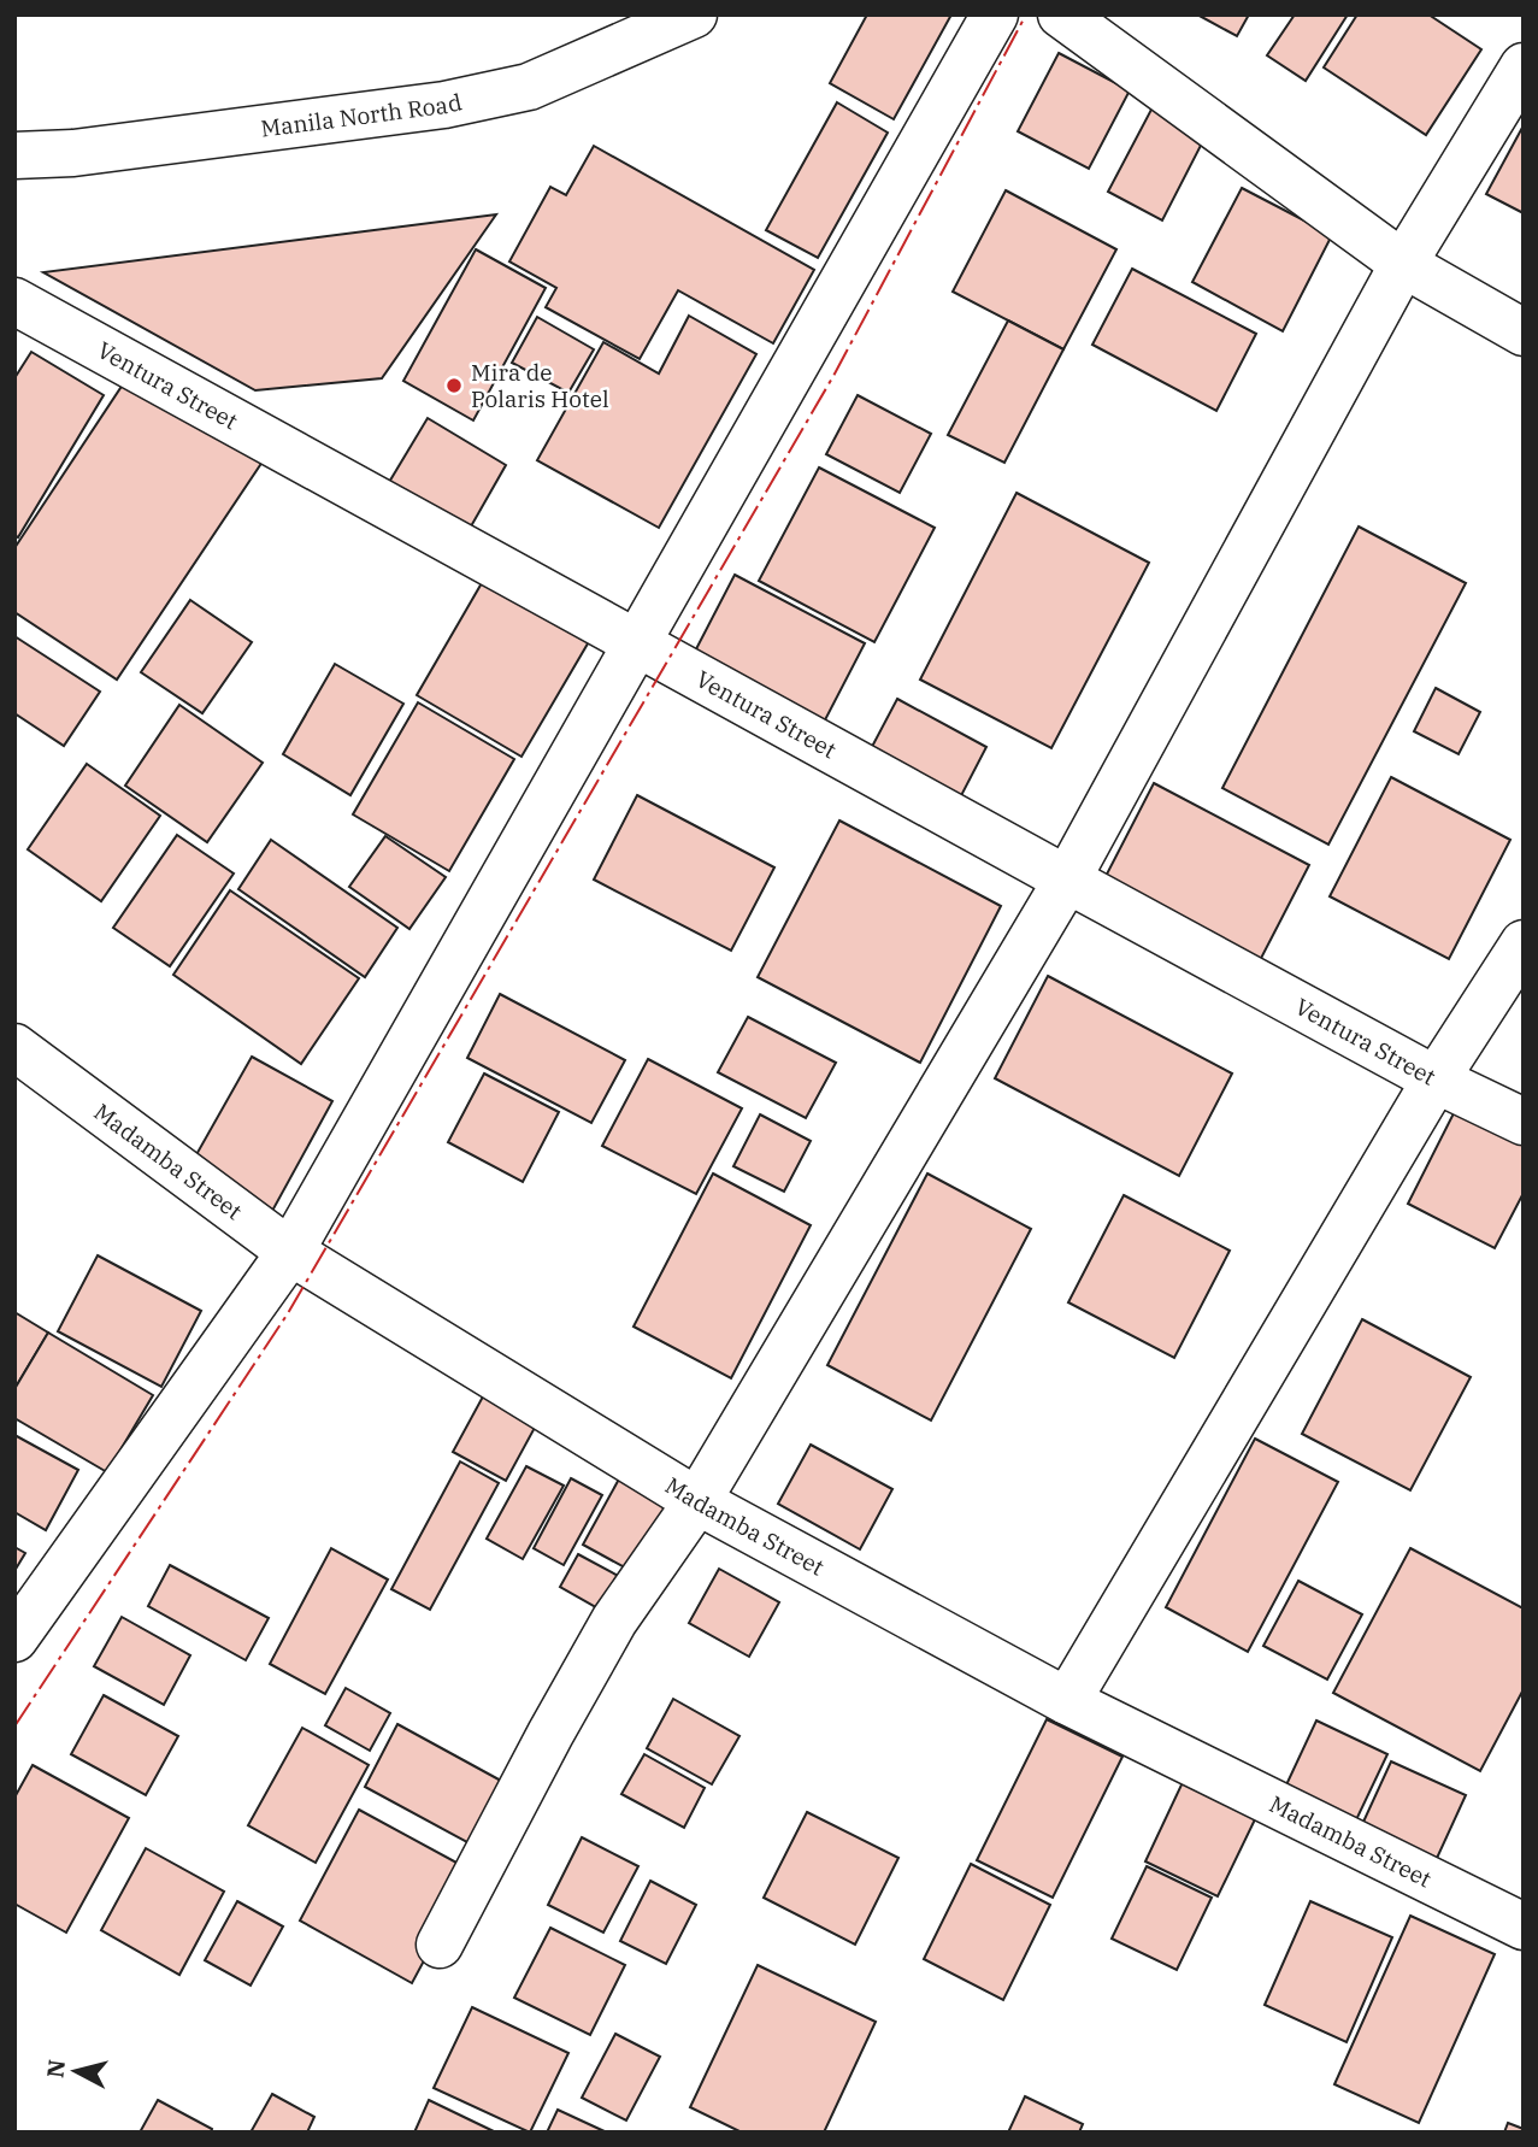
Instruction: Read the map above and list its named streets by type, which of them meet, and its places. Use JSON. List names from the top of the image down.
{
  "streets": {
    "main road": ["Manila North Road", "Ventura Street", "Madamba Street"]
  },
  "places": ["Mira de Polaris Hotel"],
  "north": "left"
}
